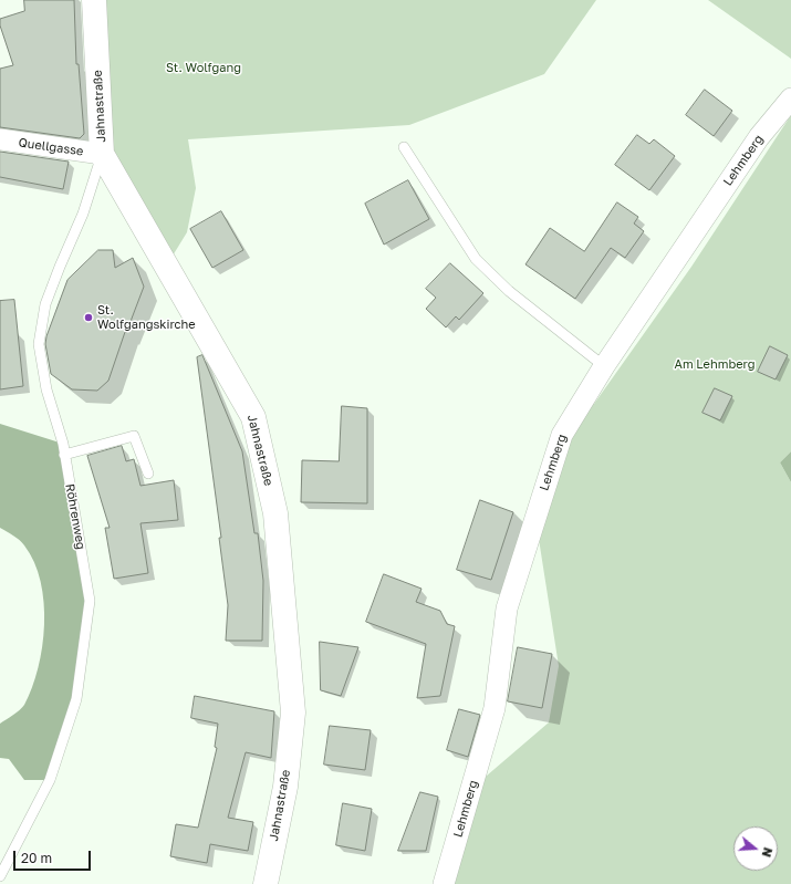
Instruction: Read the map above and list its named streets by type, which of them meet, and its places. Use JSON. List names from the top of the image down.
{
  "streets": {
    "street": ["Jahnastraße", "Quellgasse", "Lehmberg"],
    "lane": ["Röhrenweg"]
  },
  "crossings": [
    ["Jahnastraße", "Quellgasse"],
    ["Jahnastraße", "Röhrenweg"],
    ["Quellgasse", "Röhrenweg"]
  ],
  "parks": ["St. Wolfgang", "Am Lehmberg"],
  "places": ["St. Wolfgangskirche"],
  "scale_bar": "20 m",
  "north": "right"
}
